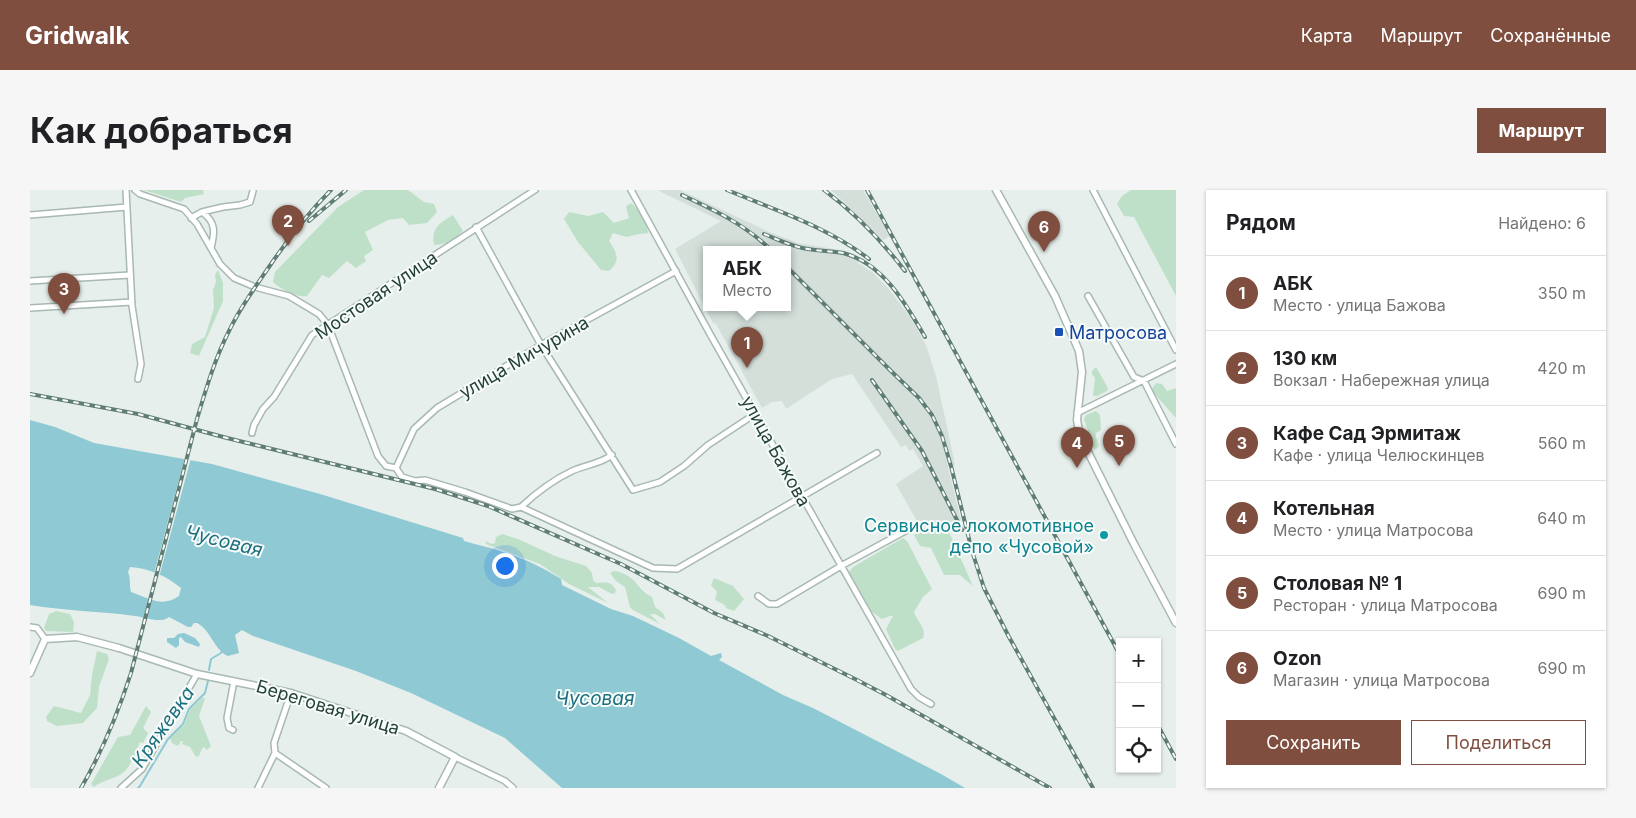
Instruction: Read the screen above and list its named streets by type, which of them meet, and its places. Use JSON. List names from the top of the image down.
{
  "streets": {
    "street": [
      "Мостовая улица",
      "улица Мичурина",
      "улица Бажова",
      "Береговая улица"
    ]
  },
  "crossings": [
    ["улица Мичурина", "улица Бажова"]
  ],
  "water": ["Чусовая", "Кряжевка"],
  "places": {
    "transit": ["Матросова"],
    "other": ["Сервисное локомотивное депо «Чусовой»"]
  },
  "page": {
    "header": "Gridwalk",
    "nav": ["Карта", "Маршрут", "Сохранённые"],
    "buttons": [
      "Маршрут",
      ["Сохранить", "Поделиться"]
    ],
    "title": "Как добраться",
    "heading": ["Рядом", "Найдено: 6"],
    "pins": [
      "2",
      "6",
      "3",
      "1",
      "5",
      "4"
    ],
    "popup": ["АБК", "Место"],
    "list": [
      {
        "mark": "1",
        "name": "АБК",
        "note": "Место · улица Бажова",
        "value": "350 m"
      },
      {
        "mark": "2",
        "name": "130 км",
        "note": "Вокзал · Набережная улица",
        "value": "420 m"
      },
      {
        "mark": "3",
        "name": "Кафе Сад Эрмитаж",
        "note": "Кафе · улица Челюскинцев",
        "value": "560 m"
      },
      {
        "mark": "4",
        "name": "Котельная",
        "note": "Место · улица Матросова",
        "value": "640 m"
      },
      {
        "mark": "5",
        "name": "Столовая № 1",
        "note": "Ресторан · улица Матросова",
        "value": "690 m"
      },
      {
        "mark": "6",
        "name": "Ozon",
        "note": "Магазин · улица Матросова",
        "value": "690 m"
      }
    ],
    "map_buttons": ["+", "−"]
  }
}
